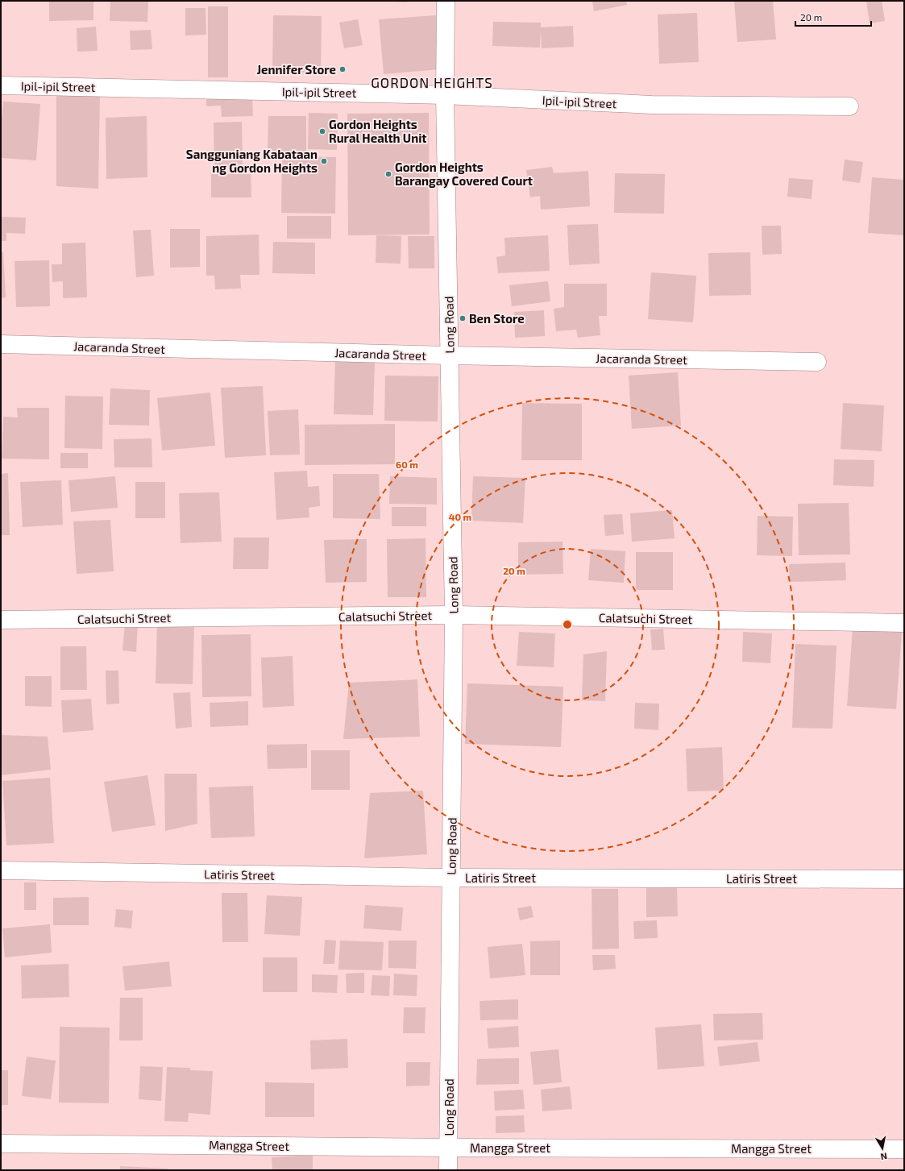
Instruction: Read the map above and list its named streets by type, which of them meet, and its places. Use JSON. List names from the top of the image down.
{
  "streets": {
    "street": [
      "Ipil-ipil Street",
      "Long Road",
      "Jacaranda Street",
      "Calatsuchi Street",
      "Latiris Street",
      "Mangga Street"
    ]
  },
  "crossings": [
    ["Ipil-ipil Street", "Long Road"],
    ["Long Road", "Jacaranda Street"],
    ["Long Road", "Calatsuchi Street"],
    ["Long Road", "Latiris Street"],
    ["Long Road", "Mangga Street"]
  ],
  "districts": ["GORDON HEIGHTS"],
  "places": [
    "Jennifer Store",
    "Gordon Heights Rural Health Unit",
    "Sangguniang Kabataan ng Gordon Heights",
    "Gordon Heights Barangay Covered Court",
    "Ben Store"
  ],
  "scale_bar": "20 m",
  "north": "bottom",
  "rings": ["60 m", "40 m", "20 m"]
}
